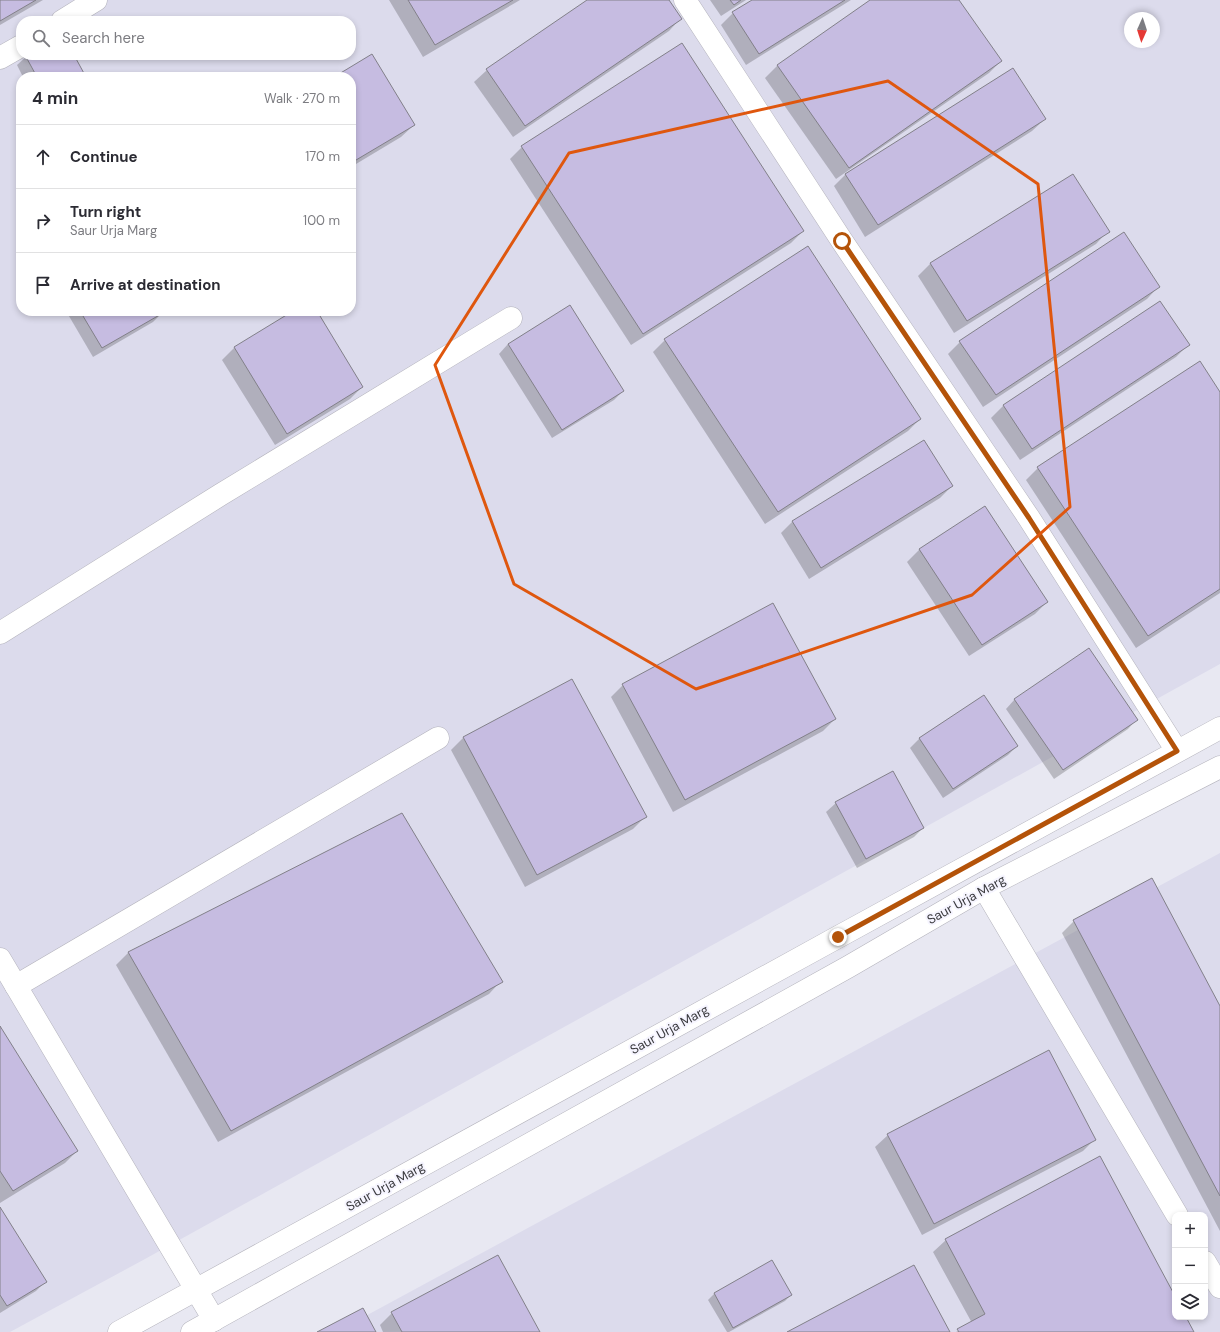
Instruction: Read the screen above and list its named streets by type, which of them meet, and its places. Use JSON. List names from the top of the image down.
{
  "streets": {
    "street": ["Saur Urja Marg"]
  },
  "north": "bottom",
  "page": {
    "search": "Search here",
    "heading": ["4 min", "Walk · 270 m"],
    "list": [
      ["Continue", "170 m"],
      ["Turn right", "Saur Urja Marg", "100 m"],
      "Arrive at destination"
    ],
    "map_buttons": ["+", "−"]
  }
}
